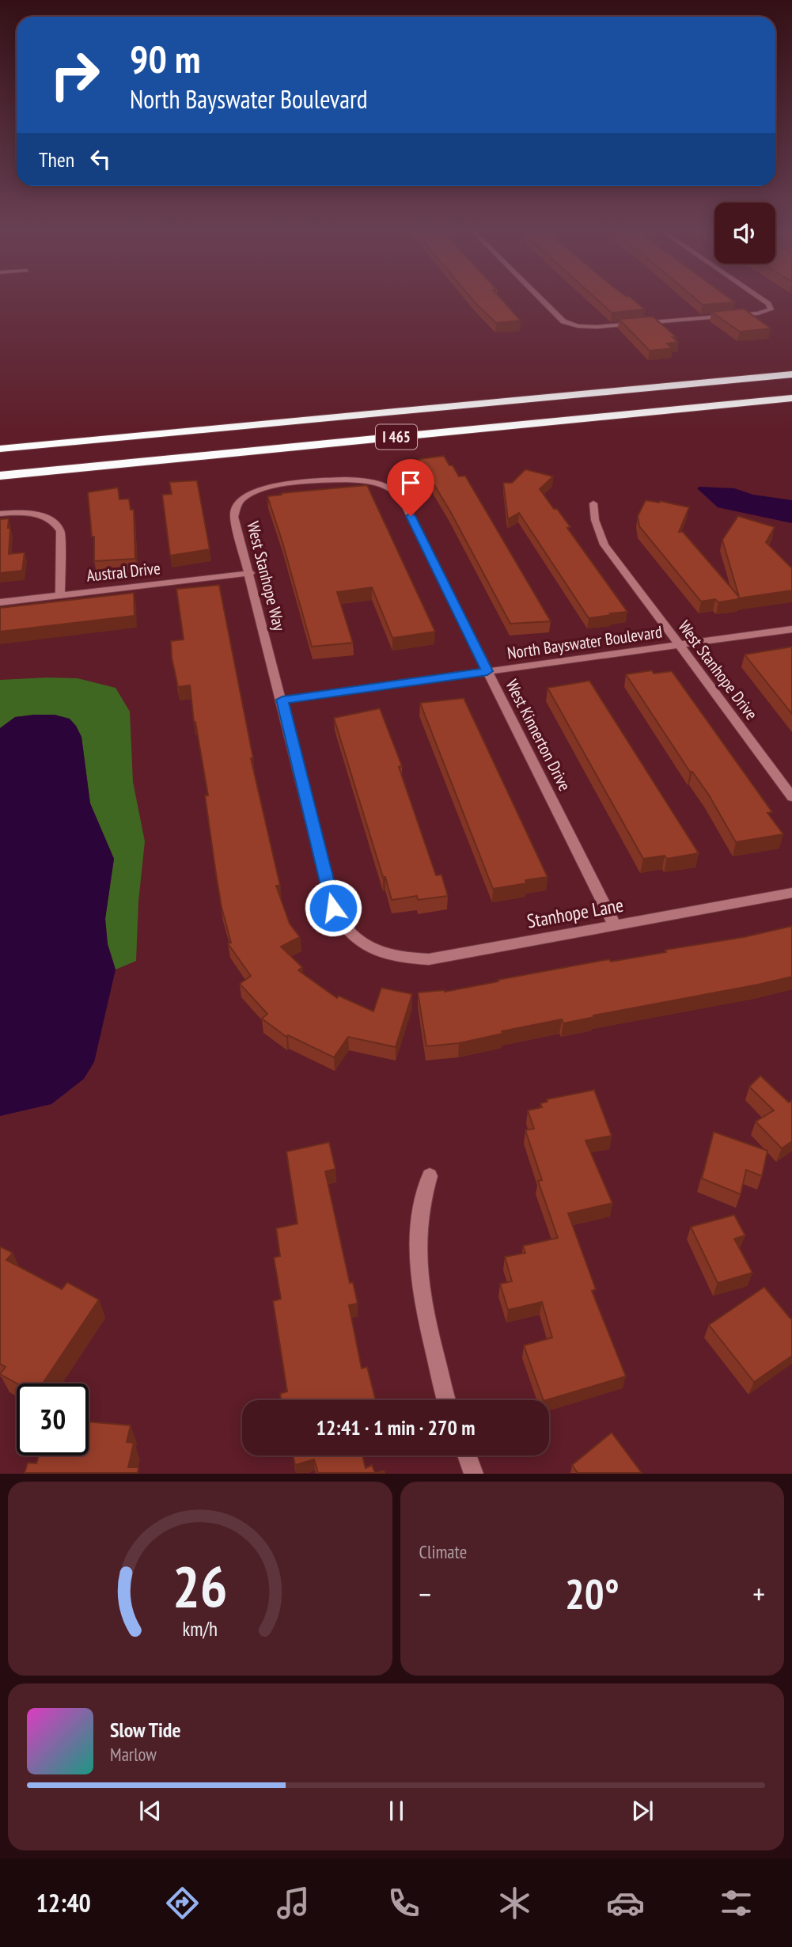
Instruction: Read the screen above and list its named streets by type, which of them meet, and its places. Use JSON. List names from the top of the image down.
{
  "streets": {
    "highway": ["I 465"],
    "street": [
      "Austral Drive",
      "West Stanhope Way",
      "North Bayswater Boulevard",
      "West Stanhope Drive",
      "West Kinnerton Drive",
      "Stanhope Lane"
    ]
  },
  "crossings": [
    ["Austral Drive", "West Stanhope Way"],
    ["West Stanhope Way", "North Bayswater Boulevard"],
    ["West Stanhope Way", "West Kinnerton Drive"],
    ["West Stanhope Way", "Stanhope Lane"],
    ["North Bayswater Boulevard", "West Stanhope Drive"],
    ["North Bayswater Boulevard", "West Kinnerton Drive"],
    ["West Kinnerton Drive", "Stanhope Lane"]
  ],
  "page": {
    "turn": ["90 m", "North Bayswater Boulevard"],
    "then": "Then",
    "limit": "30",
    "trip": "12:41 · 1 min · 270 m",
    "tile": "Climate",
    "heat": ["−", "20°", "+"],
    "song": ["Slow Tide", "Marlow"],
    "tabs": "12:40",
    "gauge": ["26", "km/h"]
  }
}
